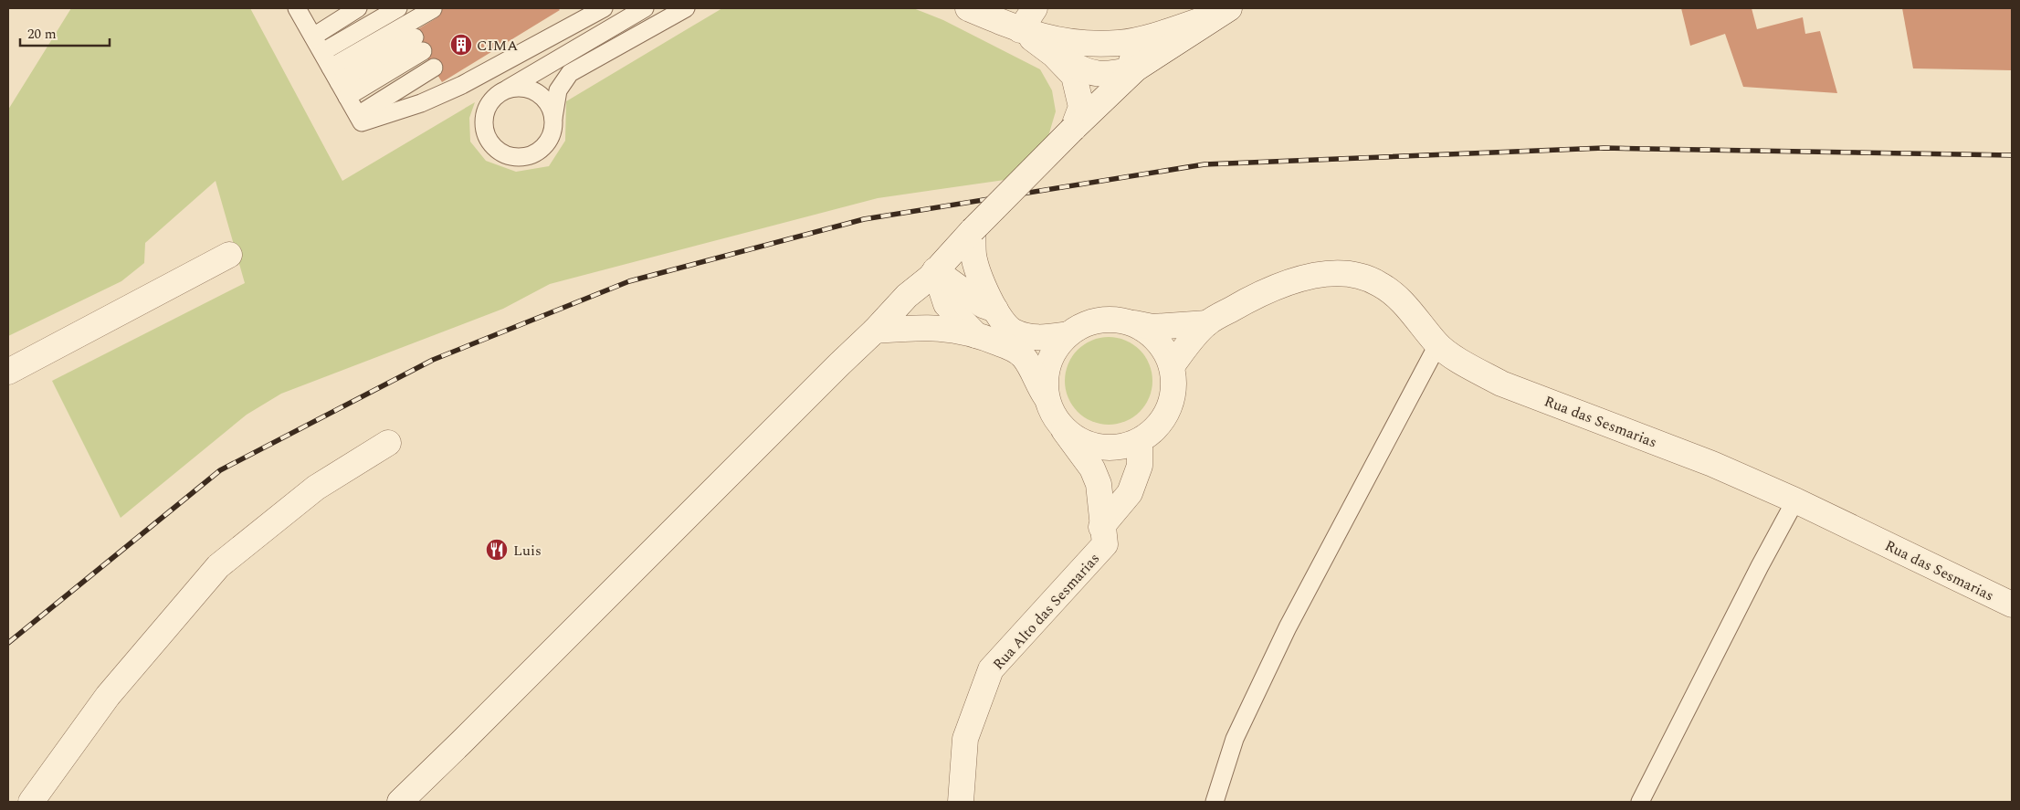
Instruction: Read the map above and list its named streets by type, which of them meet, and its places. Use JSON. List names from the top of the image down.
{
  "streets": {
    "street": ["Rua das Sesmarias", "Rua Alto das Sesmarias"]
  },
  "crossings": [
    ["Rua das Sesmarias", "Rua Alto das Sesmarias"]
  ],
  "places": {
    "building": ["CIMA"],
    "restaurant": ["Luis"]
  },
  "scale_bar": "20 m"
}
